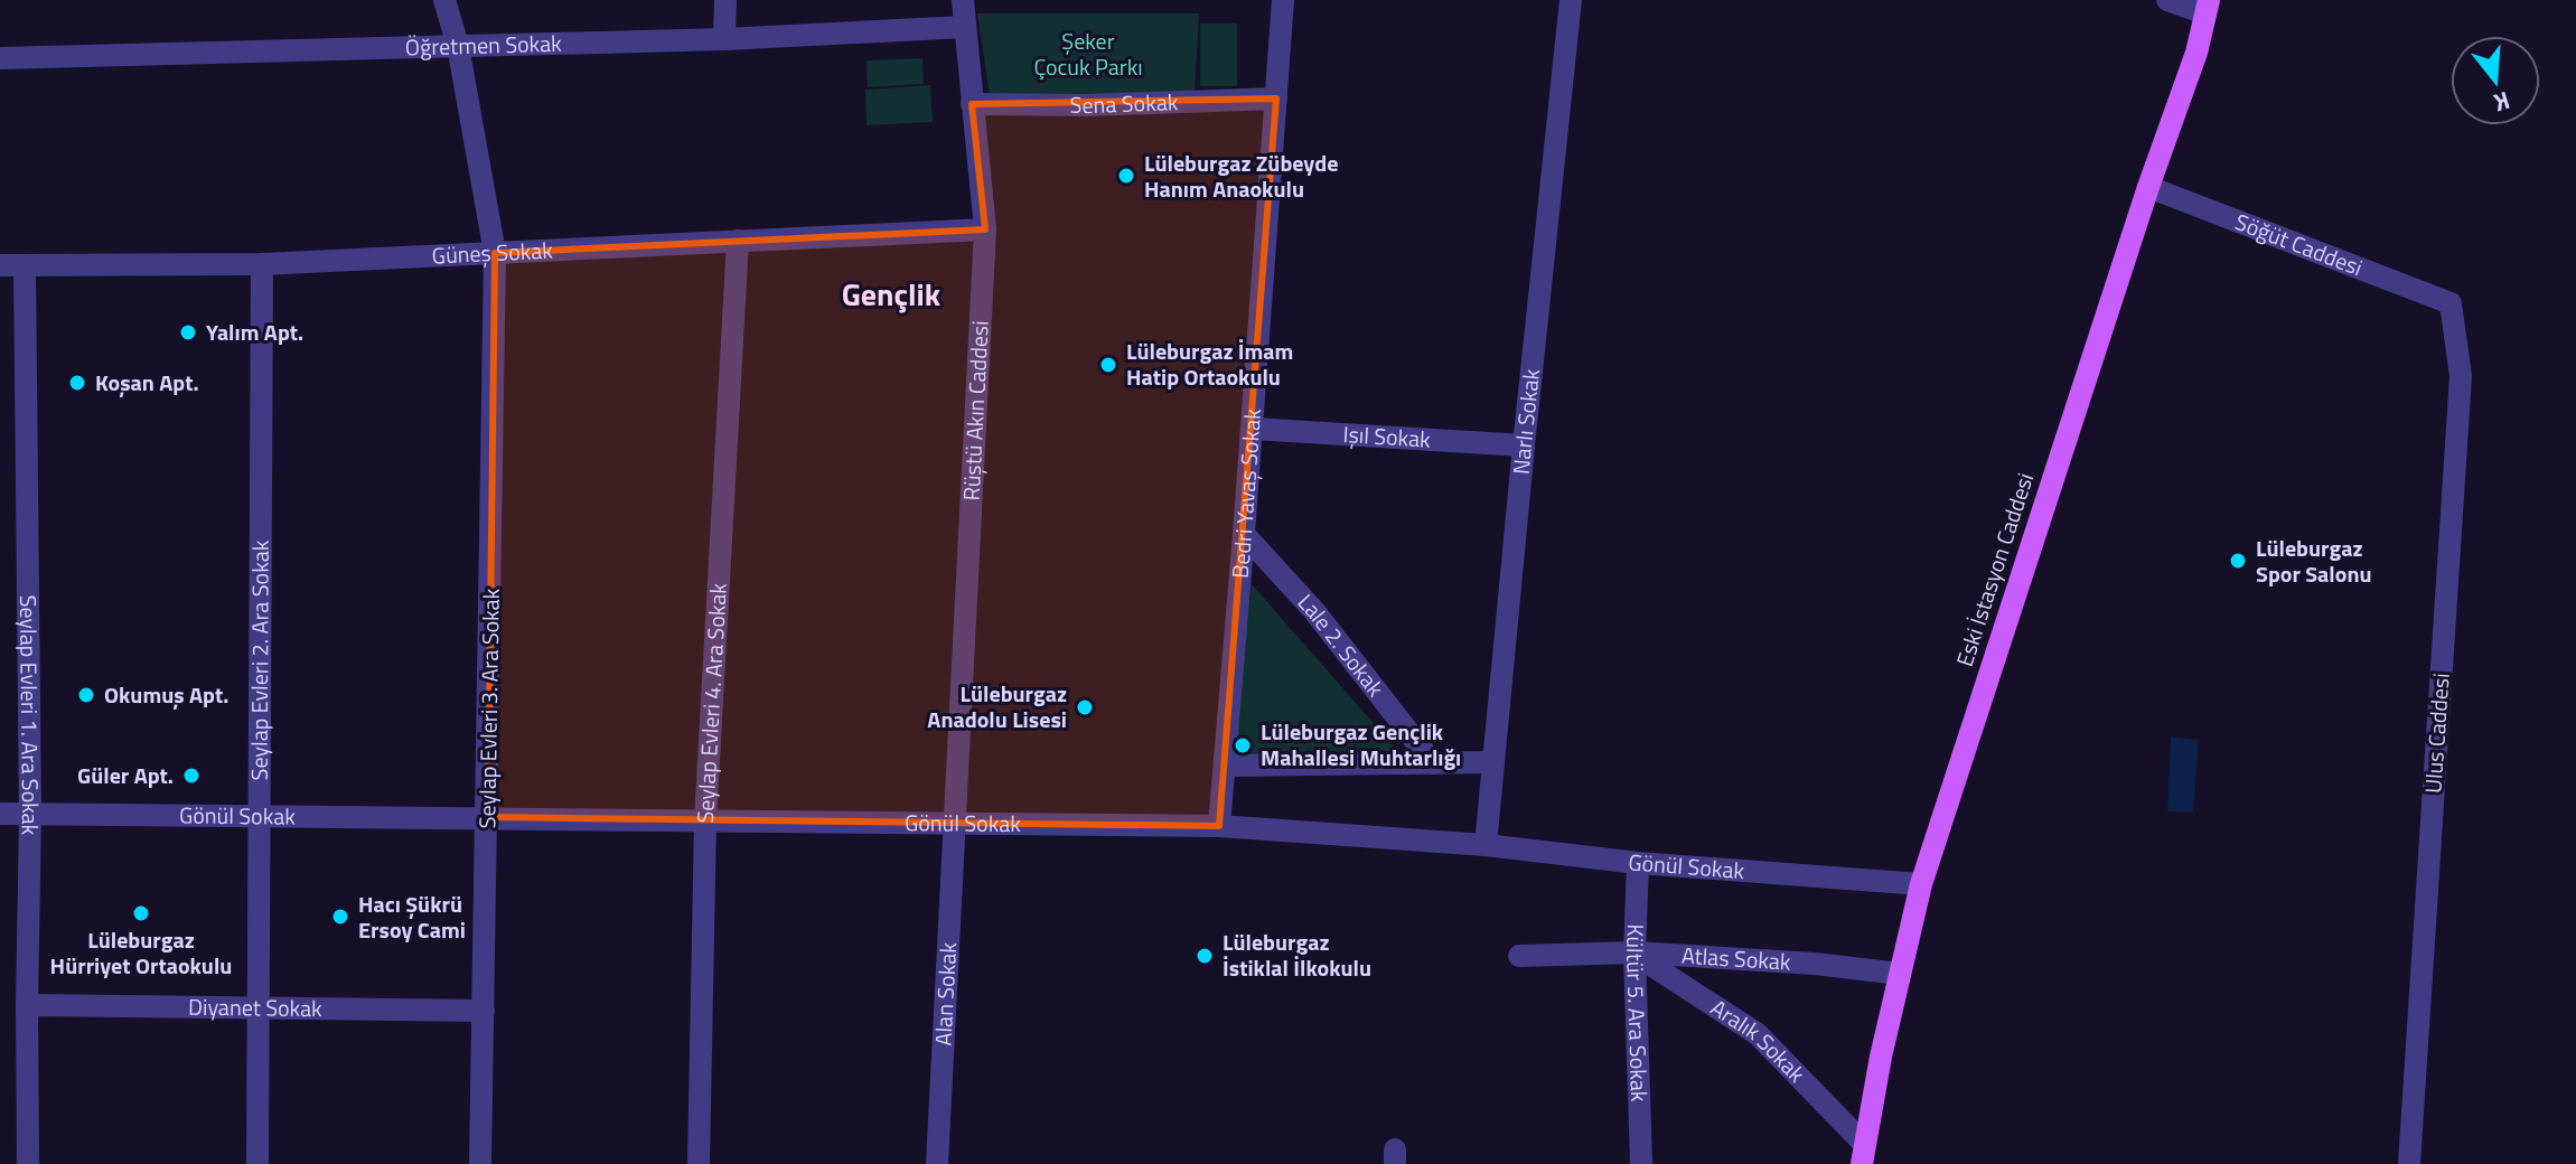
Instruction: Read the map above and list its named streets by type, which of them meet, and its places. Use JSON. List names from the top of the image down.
{
  "streets": {
    "main road": ["Eski İstasyon Caddesi"],
    "street": [
      "Öğretmen Sokak",
      "Sena Sokak",
      "Söğüt Caddesi",
      "Güneş Sokak",
      "Rüştü Akın Caddesi",
      "Narlı Sokak",
      "Işıl Sokak",
      "Bedri Yavaş Sokak",
      "Lale 2. Sokak",
      "Seylap Evleri 2. Ara Sokak",
      "Seylap Evleri 4. Ara Sokak",
      "Seylap Evleri 3. Ara Sokak",
      "Seylap Evleri 1. Ara Sokak",
      "Ulus Caddesi",
      "Gönül Sokak",
      "Atlas Sokak",
      "Alan Sokak",
      "Diyanet Sokak",
      "Kültür 5. Ara Sokak",
      "Aralık Sokak"
    ]
  },
  "crossings": [
    ["Öğretmen Sokak", "Rüştü Akın Caddesi"],
    ["Öğretmen Sokak", "Seylap Evleri 3. Ara Sokak"],
    ["Sena Sokak", "Rüştü Akın Caddesi"],
    ["Sena Sokak", "Bedri Yavaş Sokak"],
    ["Söğüt Caddesi", "Eski İstasyon Caddesi"],
    ["Söğüt Caddesi", "Ulus Caddesi"],
    ["Güneş Sokak", "Rüştü Akın Caddesi"],
    ["Güneş Sokak", "Seylap Evleri 2. Ara Sokak"],
    ["Güneş Sokak", "Seylap Evleri 4. Ara Sokak"],
    ["Güneş Sokak", "Seylap Evleri 3. Ara Sokak"],
    ["Güneş Sokak", "Seylap Evleri 1. Ara Sokak"],
    ["Rüştü Akın Caddesi", "Gönül Sokak"],
    ["Rüştü Akın Caddesi", "Alan Sokak"],
    ["Narlı Sokak", "Işıl Sokak"],
    ["Narlı Sokak", "Gönül Sokak"],
    ["Işıl Sokak", "Bedri Yavaş Sokak"],
    ["Bedri Yavaş Sokak", "Lale 2. Sokak"],
    ["Bedri Yavaş Sokak", "Gönül Sokak"],
    ["Eski İstasyon Caddesi", "Gönül Sokak"],
    ["Eski İstasyon Caddesi", "Atlas Sokak"],
    ["Eski İstasyon Caddesi", "Aralık Sokak"],
    ["Seylap Evleri 2. Ara Sokak", "Gönül Sokak"],
    ["Seylap Evleri 2. Ara Sokak", "Diyanet Sokak"],
    ["Seylap Evleri 4. Ara Sokak", "Gönül Sokak"],
    ["Seylap Evleri 3. Ara Sokak", "Gönül Sokak"],
    ["Seylap Evleri 3. Ara Sokak", "Diyanet Sokak"],
    ["Seylap Evleri 1. Ara Sokak", "Gönül Sokak"],
    ["Seylap Evleri 1. Ara Sokak", "Diyanet Sokak"],
    ["Gönül Sokak", "Alan Sokak"],
    ["Gönül Sokak", "Kültür 5. Ara Sokak"],
    ["Atlas Sokak", "Kültür 5. Ara Sokak"],
    ["Atlas Sokak", "Aralık Sokak"],
    ["Kültür 5. Ara Sokak", "Aralık Sokak"]
  ],
  "districts": ["Gençlik"],
  "parks": ["Şeker Çocuk Parkı"],
  "places": [
    "Lüleburgaz Zübeyde Hanım Anaokulu",
    "Yalım Apt.",
    "Lüleburgaz İmam Hatip Ortaokulu",
    "Koşan Apt.",
    "Lüleburgaz Spor Salonu",
    "Okumuş Apt.",
    "Lüleburgaz Anadolu Lisesi",
    "Lüleburgaz Gençlik Mahallesi Muhtarlığı",
    "Güler Apt.",
    "Lüleburgaz Hürriyet Ortaokulu",
    "Hacı Şükrü Ersoy Cami",
    "Lüleburgaz İstiklal İlkokulu"
  ],
  "north": "bottom"
}
